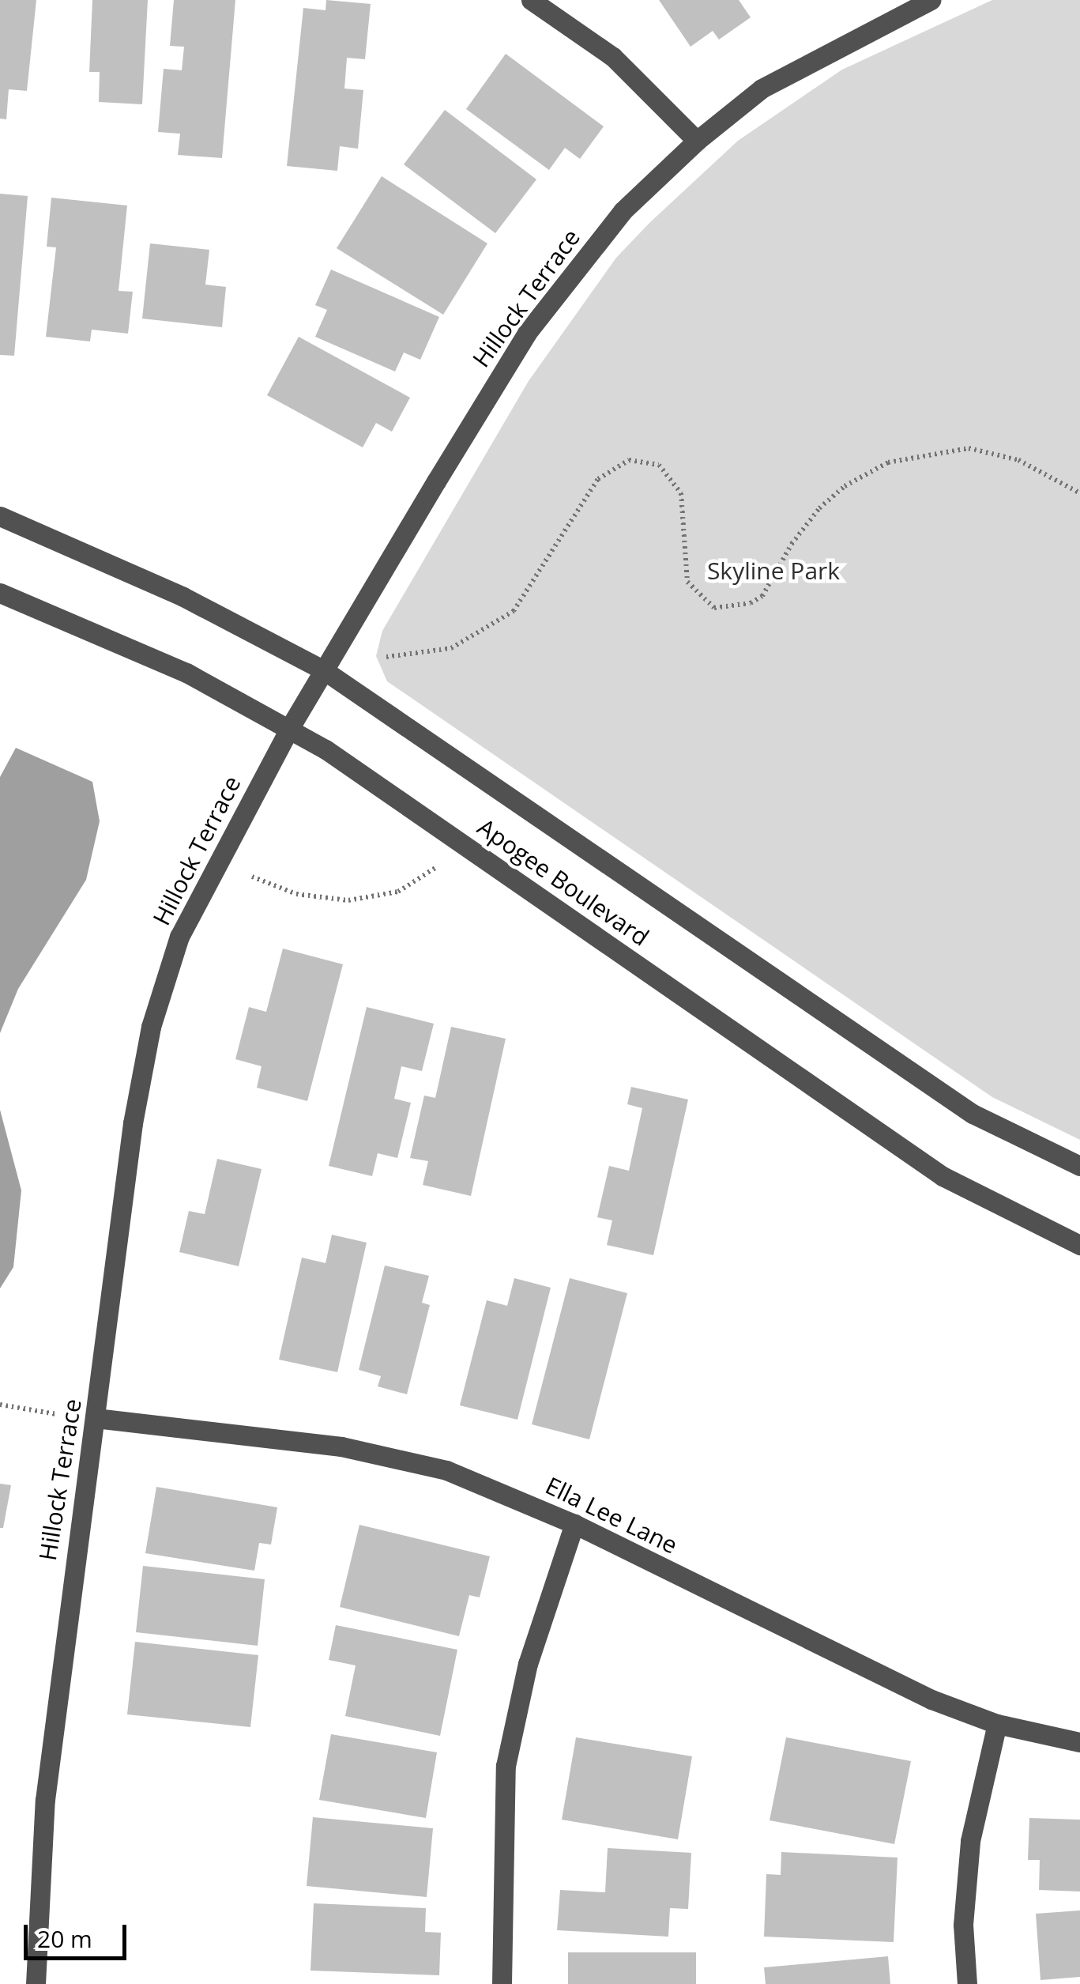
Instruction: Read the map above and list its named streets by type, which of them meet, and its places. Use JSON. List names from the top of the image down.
{
  "streets": {
    "street": ["Hillock Terrace", "Apogee Boulevard", "Ella Lee Lane"]
  },
  "crossings": [
    ["Hillock Terrace", "Apogee Boulevard"],
    ["Hillock Terrace", "Ella Lee Lane"]
  ],
  "parks": ["Skyline Park"],
  "scale_bar": "20 m"
}
